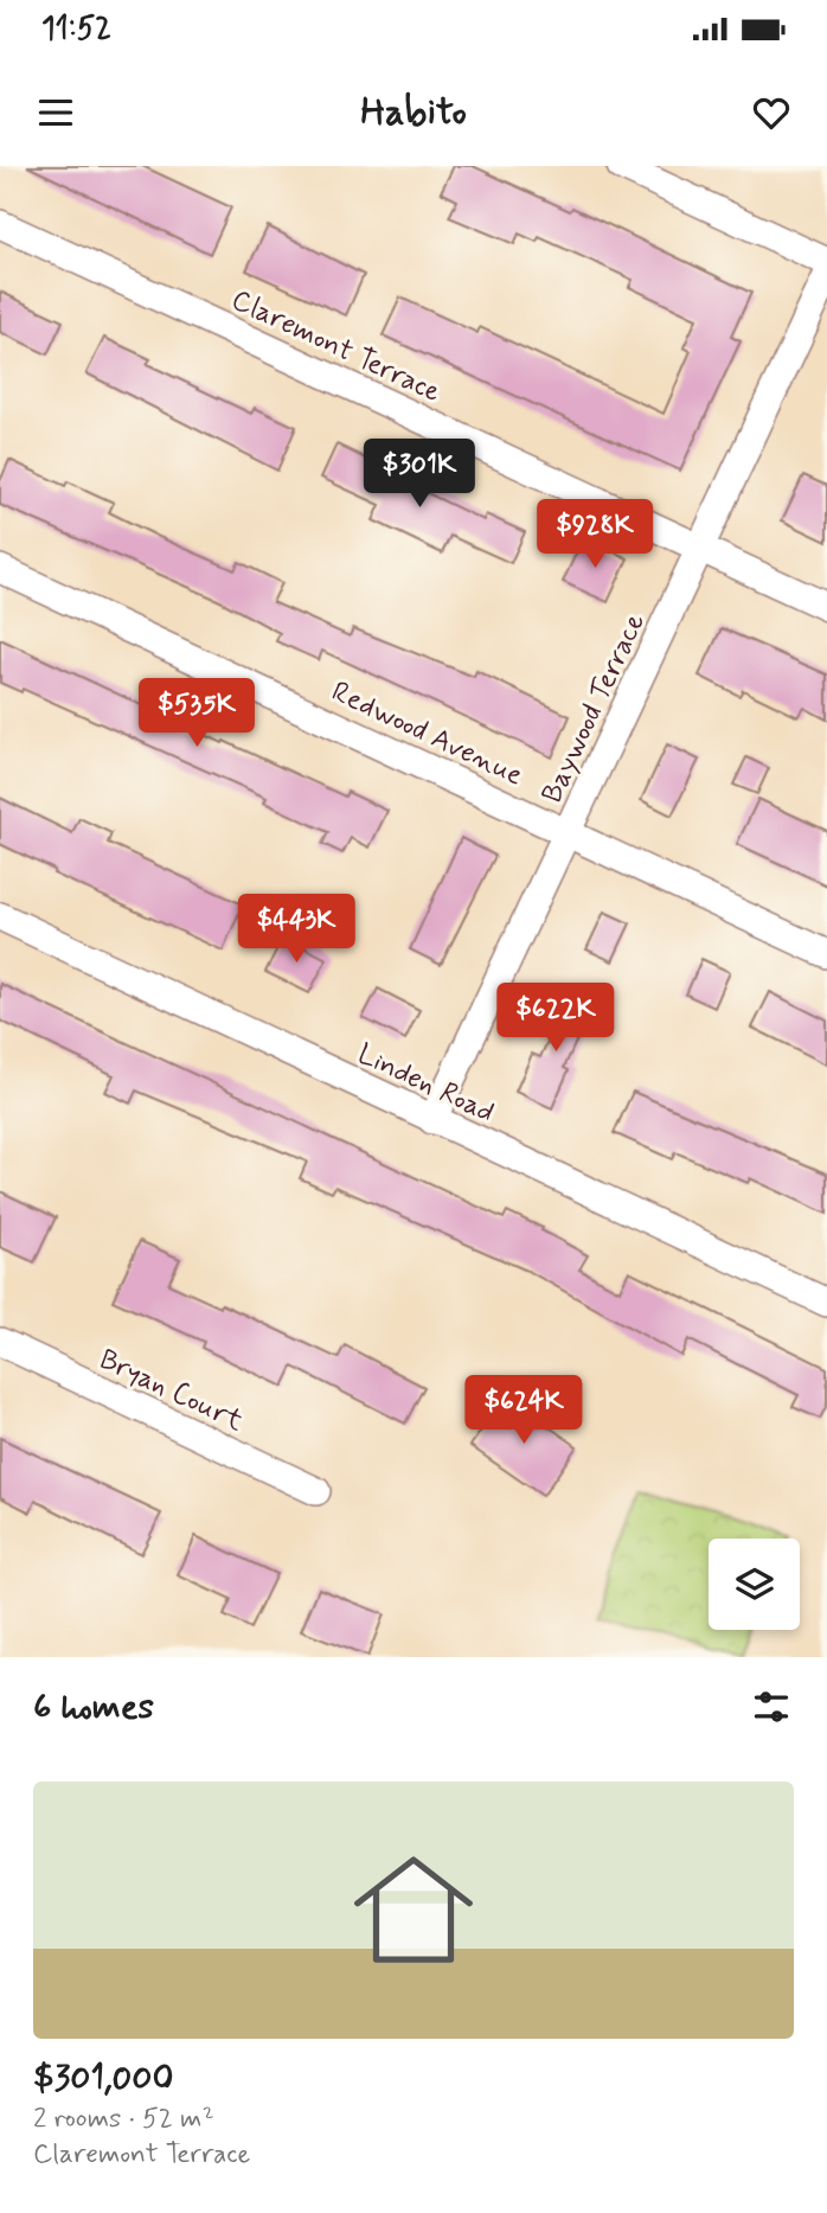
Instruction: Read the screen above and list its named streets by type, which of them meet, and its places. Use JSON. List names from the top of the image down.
{
  "streets": {
    "street": [
      "Claremont Terrace",
      "Baywood Terrace",
      "Redwood Avenue",
      "Linden Road",
      "Bryan Court"
    ]
  },
  "crossings": [
    ["Claremont Terrace", "Baywood Terrace"],
    ["Baywood Terrace", "Redwood Avenue"],
    ["Baywood Terrace", "Linden Road"]
  ],
  "page": {
    "status": "11:52",
    "header": "Habito",
    "price": [
      "$301K",
      "$928K",
      "$535K",
      "$443K",
      "$622K",
      "$624K"
    ],
    "heading": "6 homes",
    "list": [
      {
        "name": "$301,000",
        "note": "2 rooms · 52 m² · Claremont Terrace"
      }
    ]
  }
}
